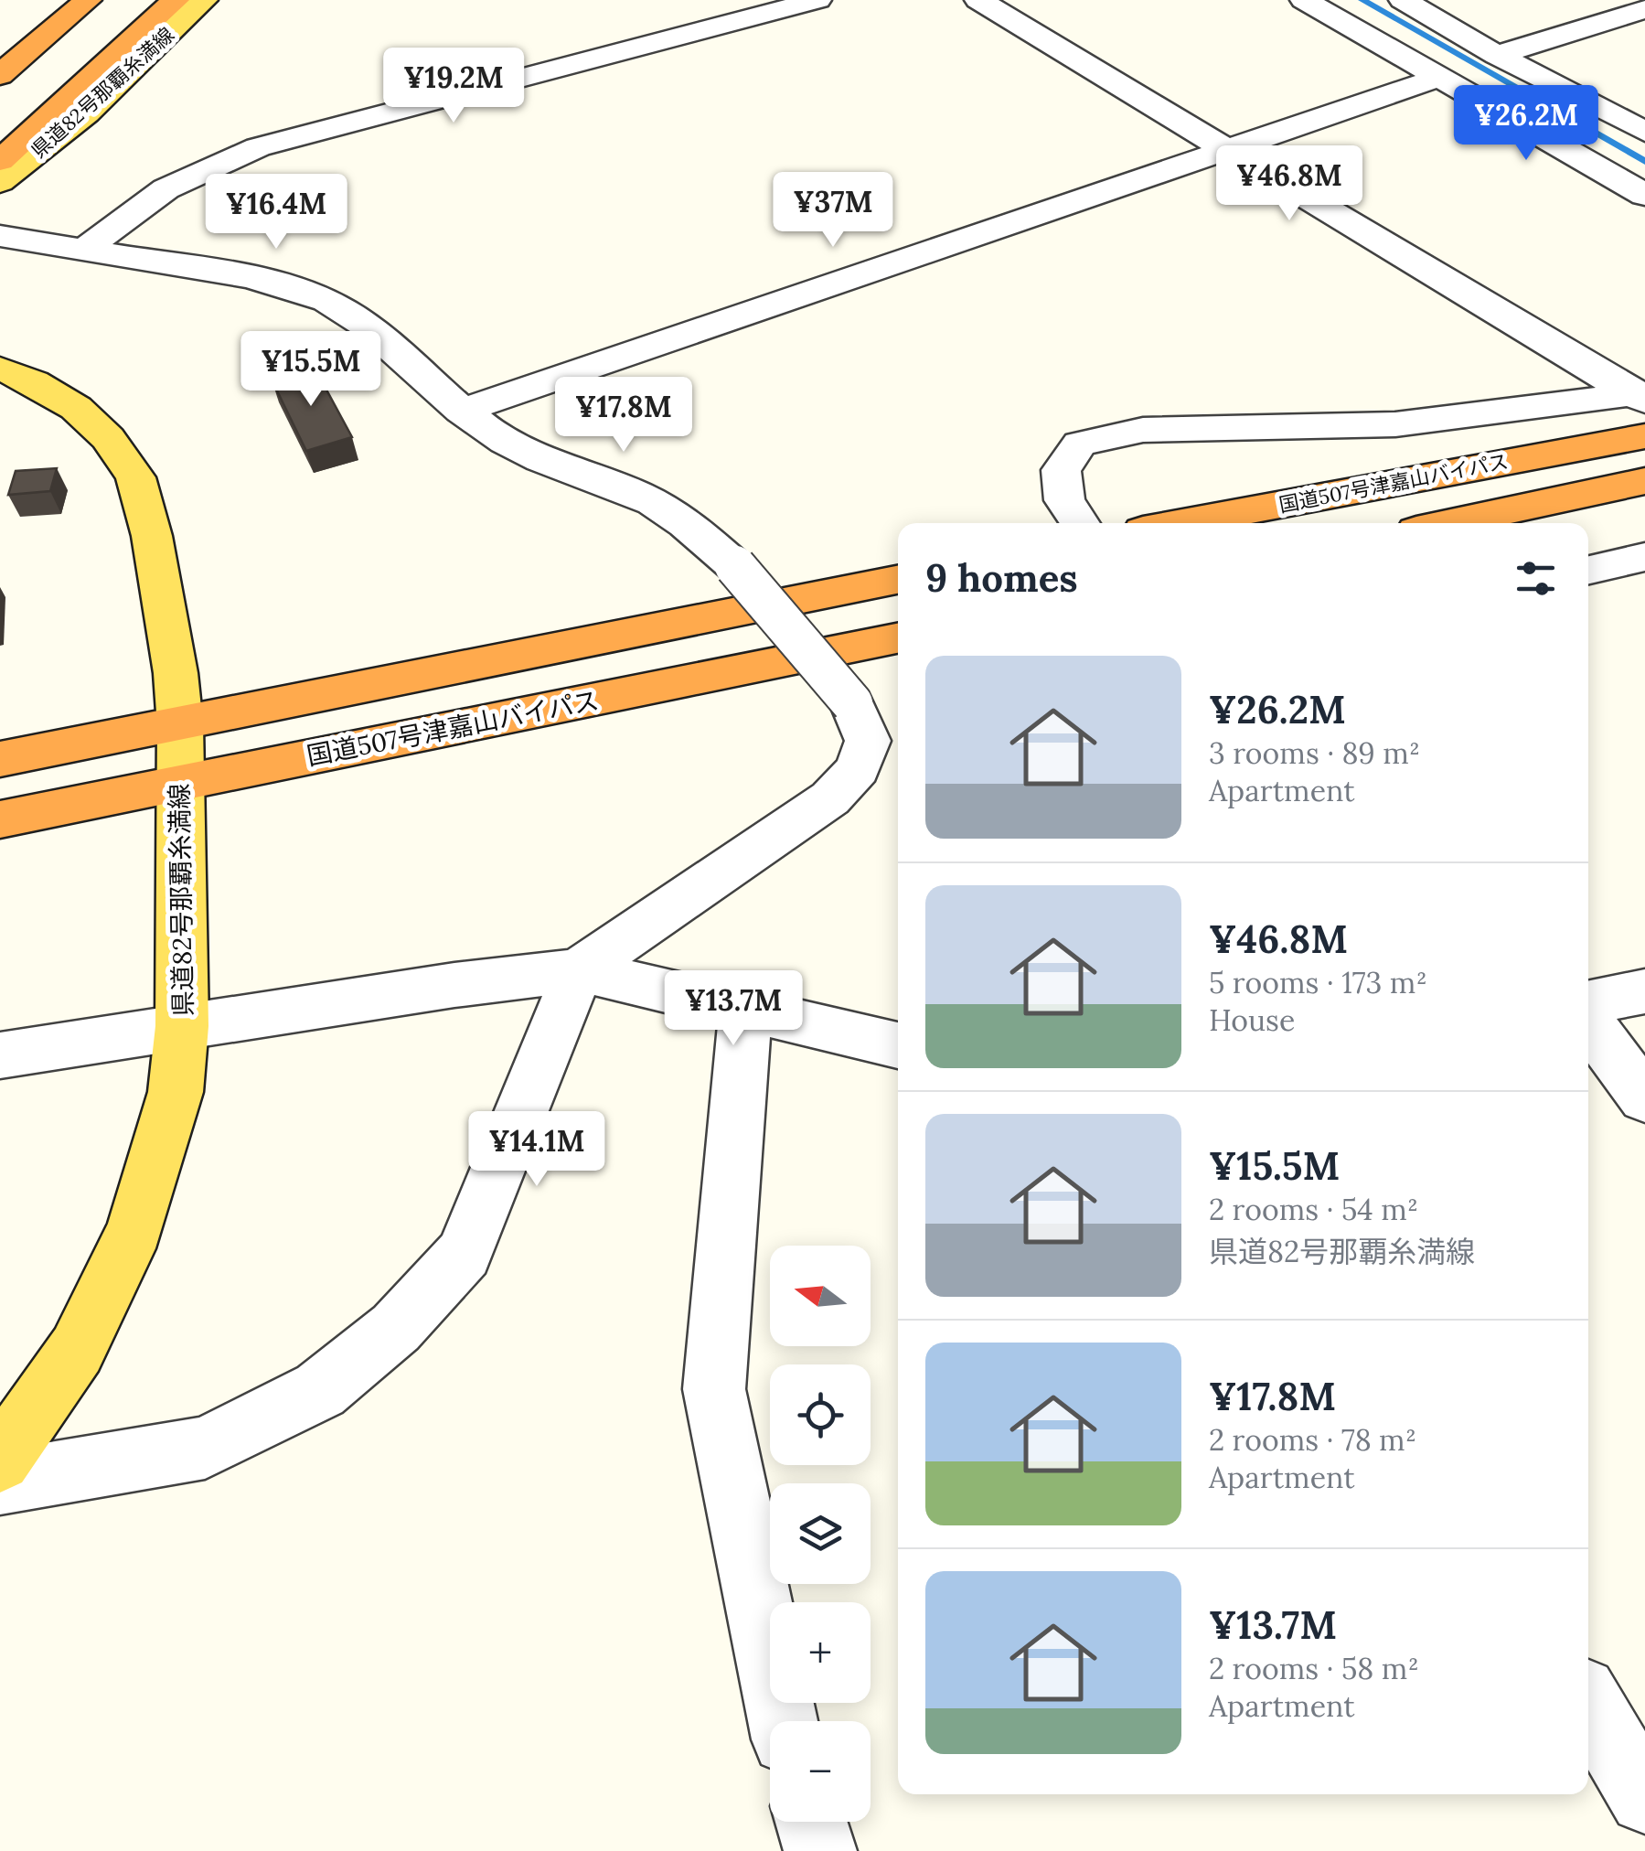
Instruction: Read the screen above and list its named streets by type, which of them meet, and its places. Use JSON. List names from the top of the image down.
{
  "streets": {
    "highway": ["国道507号津嘉山バイパス"],
    "main road": ["県道82号那覇糸満線"]
  },
  "crossings": [
    ["県道82号那覇糸満線", "国道507号津嘉山バイパス"]
  ],
  "north": "left",
  "page": {
    "price": [
      "¥19.2M",
      "¥26.2M",
      "¥46.8M",
      "¥37M",
      "¥16.4M",
      "¥15.5M",
      "¥17.8M",
      "¥13.7M",
      "¥14.1M"
    ],
    "heading": "9 homes",
    "list": [
      {
        "name": "¥26.2M",
        "note": "3 rooms · 89 m² · Apartment"
      },
      {
        "name": "¥46.8M",
        "note": "5 rooms · 173 m² · House"
      },
      {
        "name": "¥15.5M",
        "note": "2 rooms · 54 m² · 県道82号那覇糸満線"
      },
      {
        "name": "¥17.8M",
        "note": "2 rooms · 78 m² · Apartment"
      },
      {
        "name": "¥13.7M",
        "note": "2 rooms · 58 m² · Apartment"
      }
    ],
    "map_buttons": ["+", "−"]
  }
}
